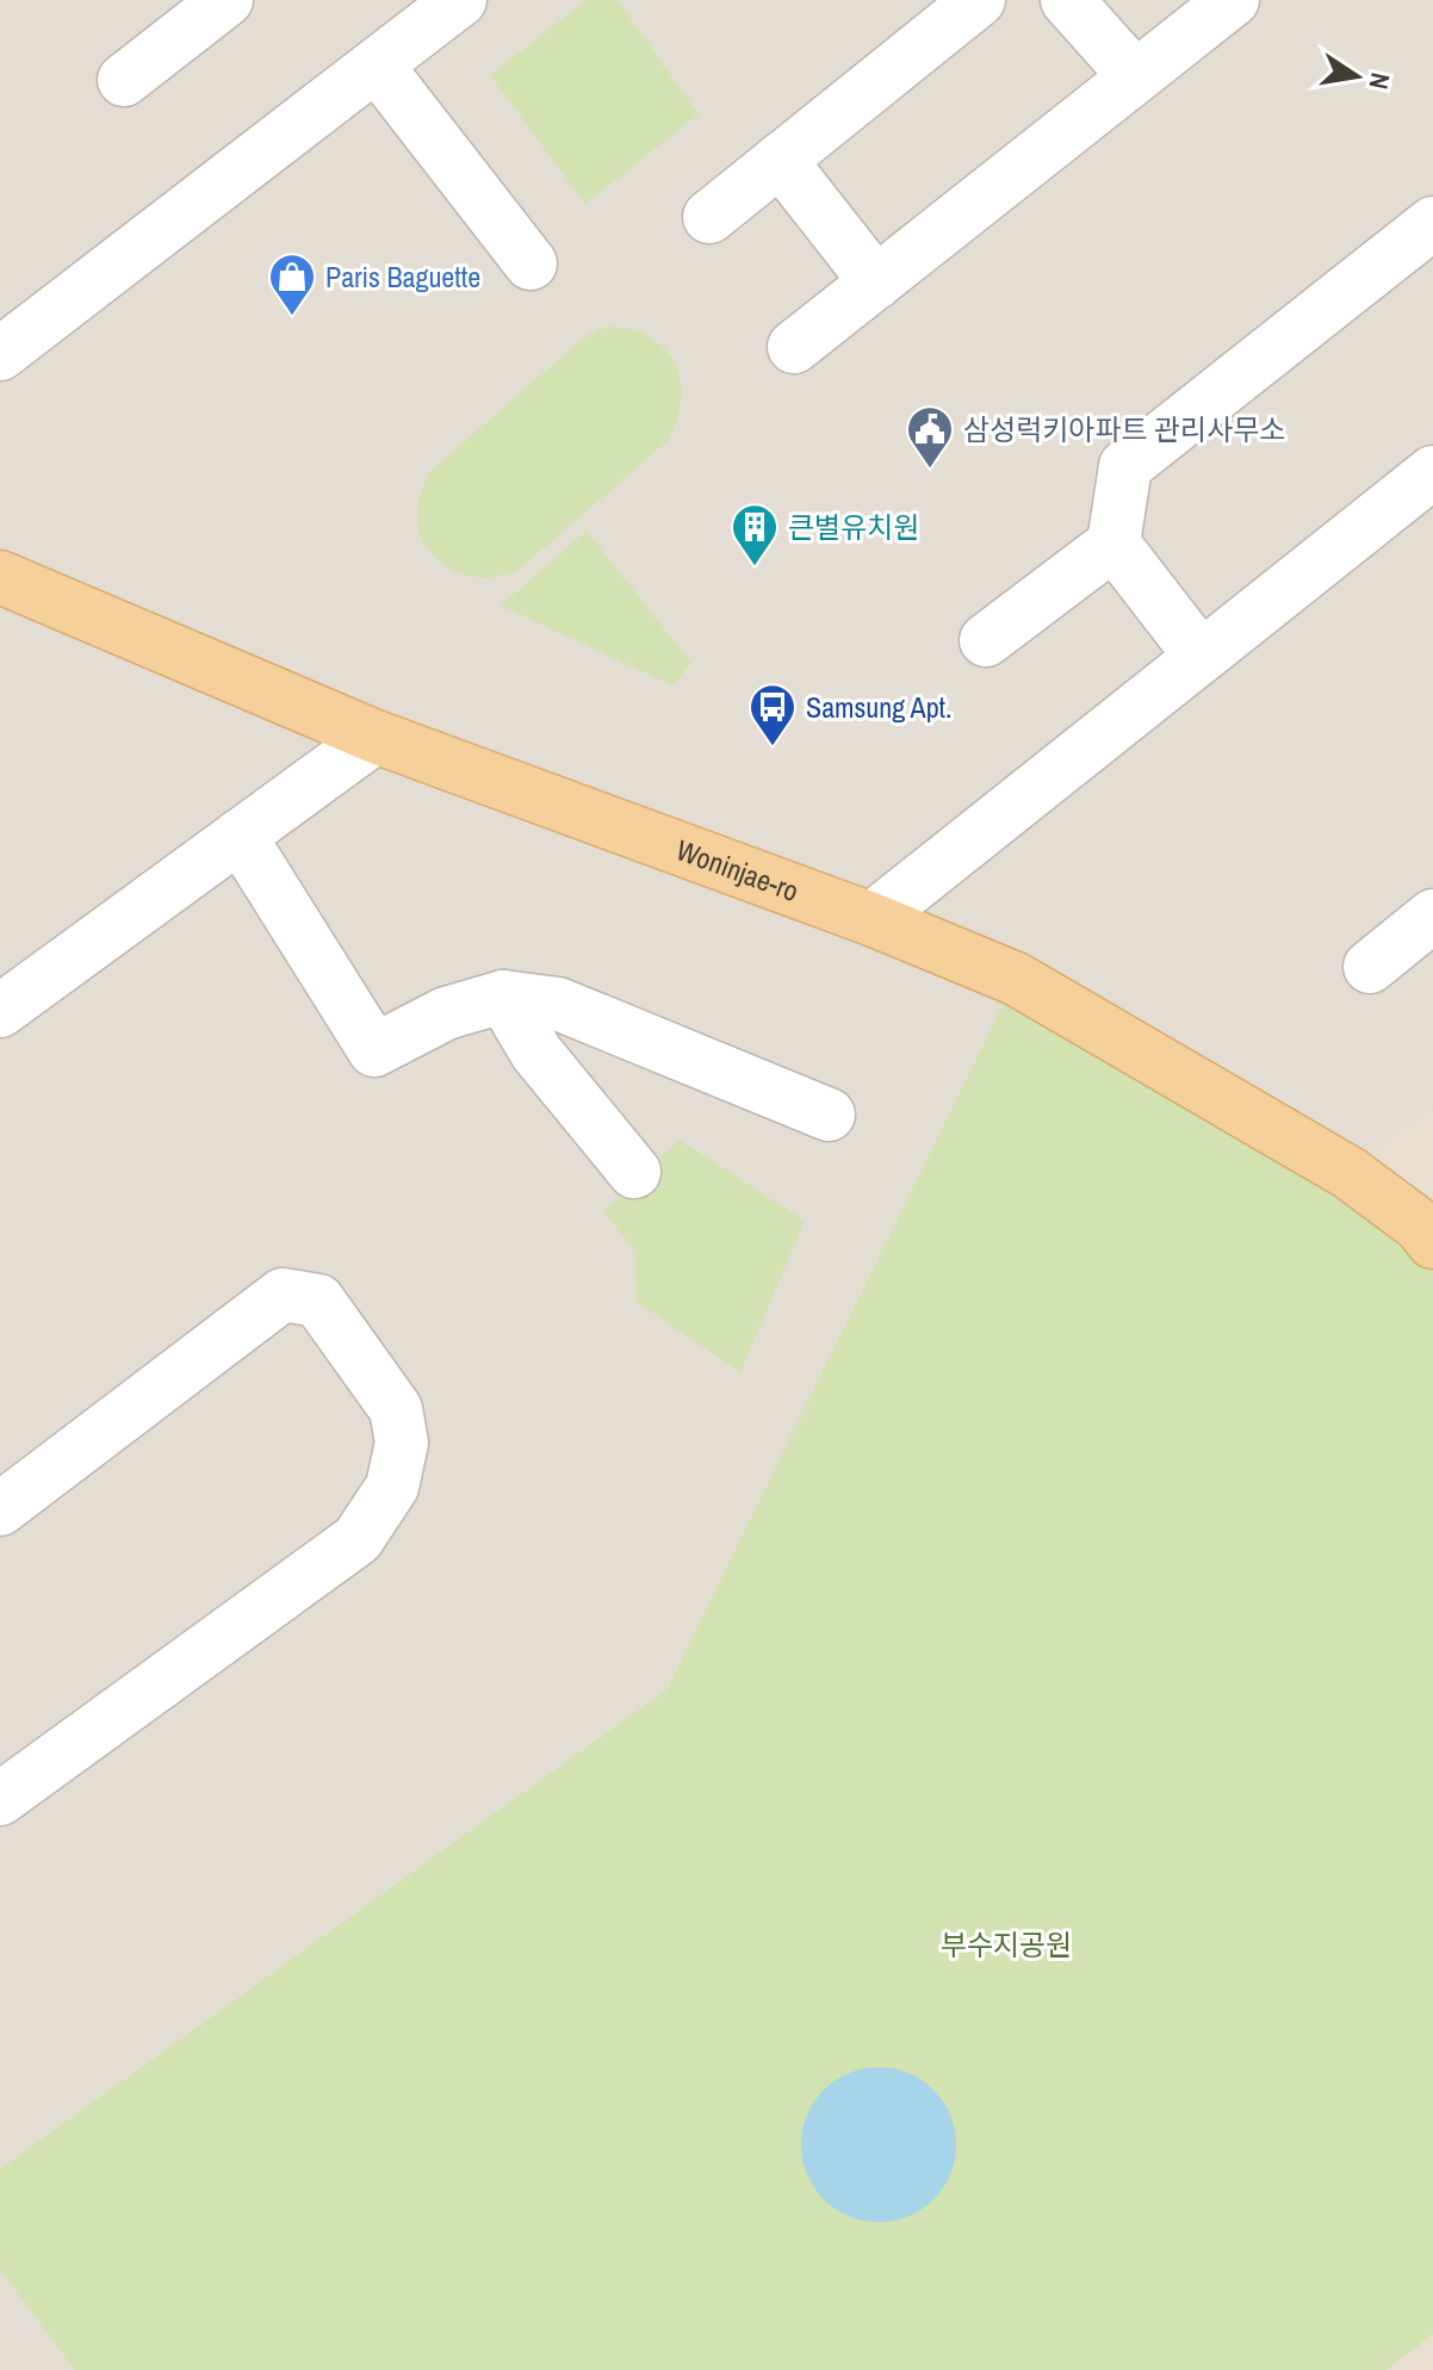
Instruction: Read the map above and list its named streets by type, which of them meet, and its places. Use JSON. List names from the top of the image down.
{
  "streets": {
    "main road": ["Woninjae-ro"]
  },
  "parks": ["부수지공원"],
  "places": {
    "shop": ["Paris Baguette"],
    "public building": ["삼성럭키아파트 관리사무소"],
    "building": ["큰별유치원"],
    "bus stop": ["Samsung Apt."]
  },
  "north": "right"
}
